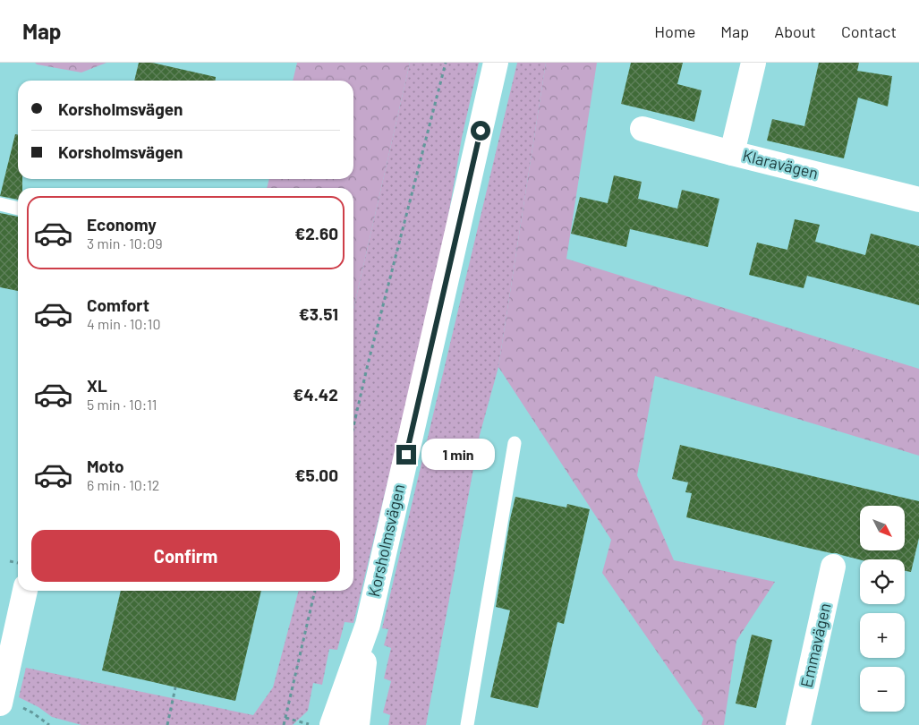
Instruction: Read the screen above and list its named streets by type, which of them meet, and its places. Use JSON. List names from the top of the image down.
{
  "streets": {
    "main road": ["Klaravägen", "Korsholmsvägen", "Emmavägen"]
  },
  "north": "bottom right",
  "page": {
    "header": "Map",
    "nav": [
      "Home",
      "Map",
      "About",
      "Contact"
    ],
    "banner": ["Korsholmsvägen", "Korsholmsvägen"],
    "list": [
      {
        "name": "Economy",
        "note": "3 min · 10:09",
        "value": "€2.60"
      },
      {
        "name": "Comfort",
        "note": "4 min · 10:10",
        "value": "€3.51"
      },
      {
        "name": "XL",
        "note": "5 min · 10:11",
        "value": "€4.42"
      },
      {
        "name": "Moto",
        "note": "6 min · 10:12",
        "value": "€5.00"
      }
    ],
    "bubble": "1 min",
    "map_buttons": ["+", "−"],
    "buttons": "Confirm"
  }
}
